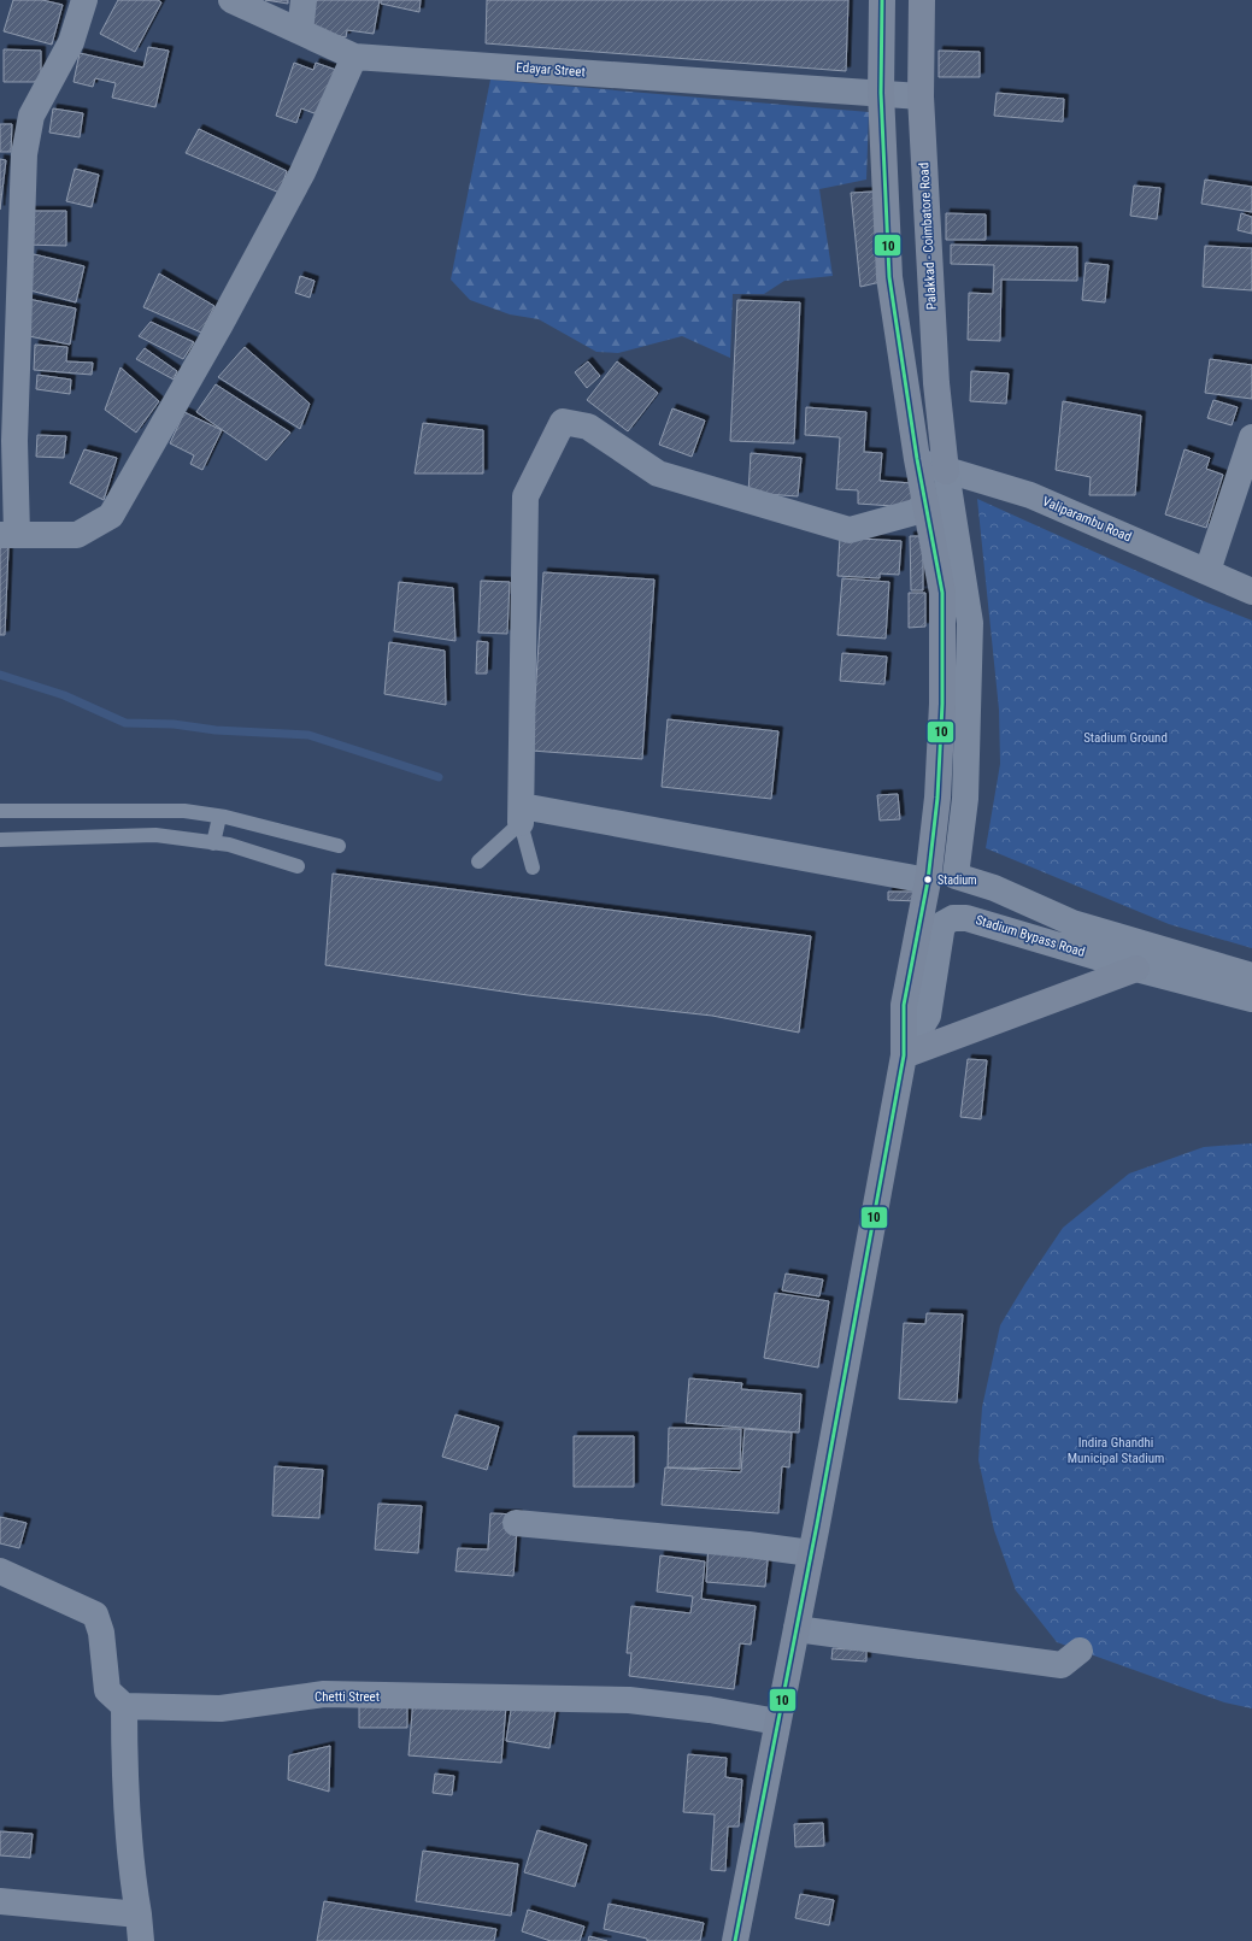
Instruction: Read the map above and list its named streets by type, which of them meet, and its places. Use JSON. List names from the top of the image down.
{
  "streets": {
    "main road": ["Palakkad - Coimbatore Road"],
    "street": [
      "Edayar Street",
      "Valiparambu Road",
      "Stadium Bypass Road",
      "Chetti Street"
    ]
  },
  "crossings": [
    ["Edayar Street", "Palakkad - Coimbatore Road"],
    ["Palakkad - Coimbatore Road", "Valiparambu Road"]
  ],
  "parks": ["Stadium Ground", "Indira Ghandhi Municipal Stadium"],
  "places": ["Stadium"],
  "lines": ["transit line 10"]
}
